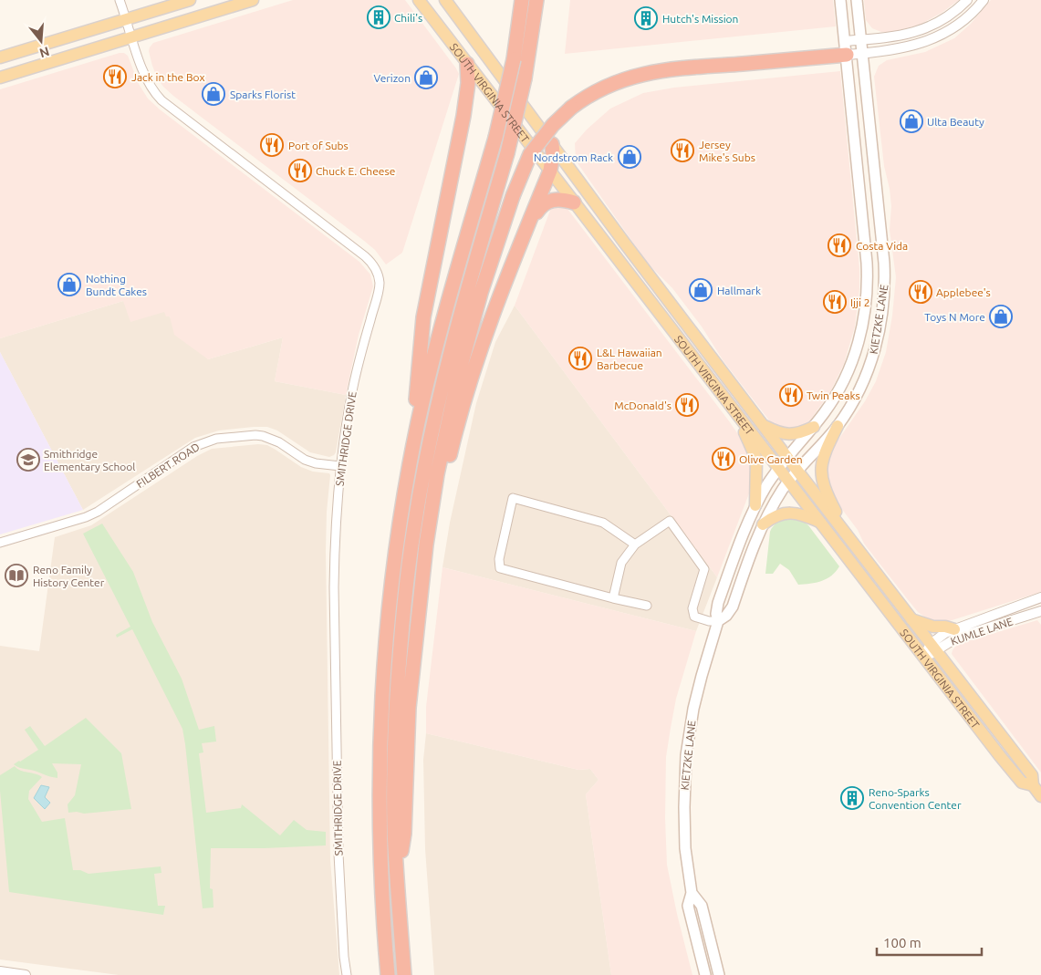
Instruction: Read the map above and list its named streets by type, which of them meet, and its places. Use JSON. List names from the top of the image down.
{
  "streets": {
    "main road": ["SOUTH VIRGINIA STREET", "KIETZKE LANE"],
    "street": ["SMITHRIDGE DRIVE", "FILBERT ROAD", "KUMLE LANE"]
  },
  "crossings": [
    ["SOUTH VIRGINIA STREET", "KIETZKE LANE"],
    ["SOUTH VIRGINIA STREET", "KUMLE LANE"],
    ["SMITHRIDGE DRIVE", "FILBERT ROAD"]
  ],
  "places": {
    "building": ["Chili's", "Hutch's Mission", "Reno-Sparks Convention Center"],
    "restaurant": [
      "Jack in the Box",
      "Port of Subs",
      "Jersey Mike's Subs",
      "Chuck E. Cheese",
      "Costa Vida",
      "Applebee's",
      "Ijji 2",
      "L&L Hawaiian Barbecue",
      "Twin Peaks",
      "McDonald's",
      "Olive Garden"
    ],
    "shop": [
      "Verizon",
      "Sparks Florist",
      "Ulta Beauty",
      "Nordstrom Rack",
      "Nothing Bundt Cakes",
      "Hallmark",
      "Toys N More"
    ],
    "school or university": ["Smithridge Elementary School"],
    "library": ["Reno Family History Center"]
  },
  "scale_bar": "100 m",
  "north": "bottom"
}
